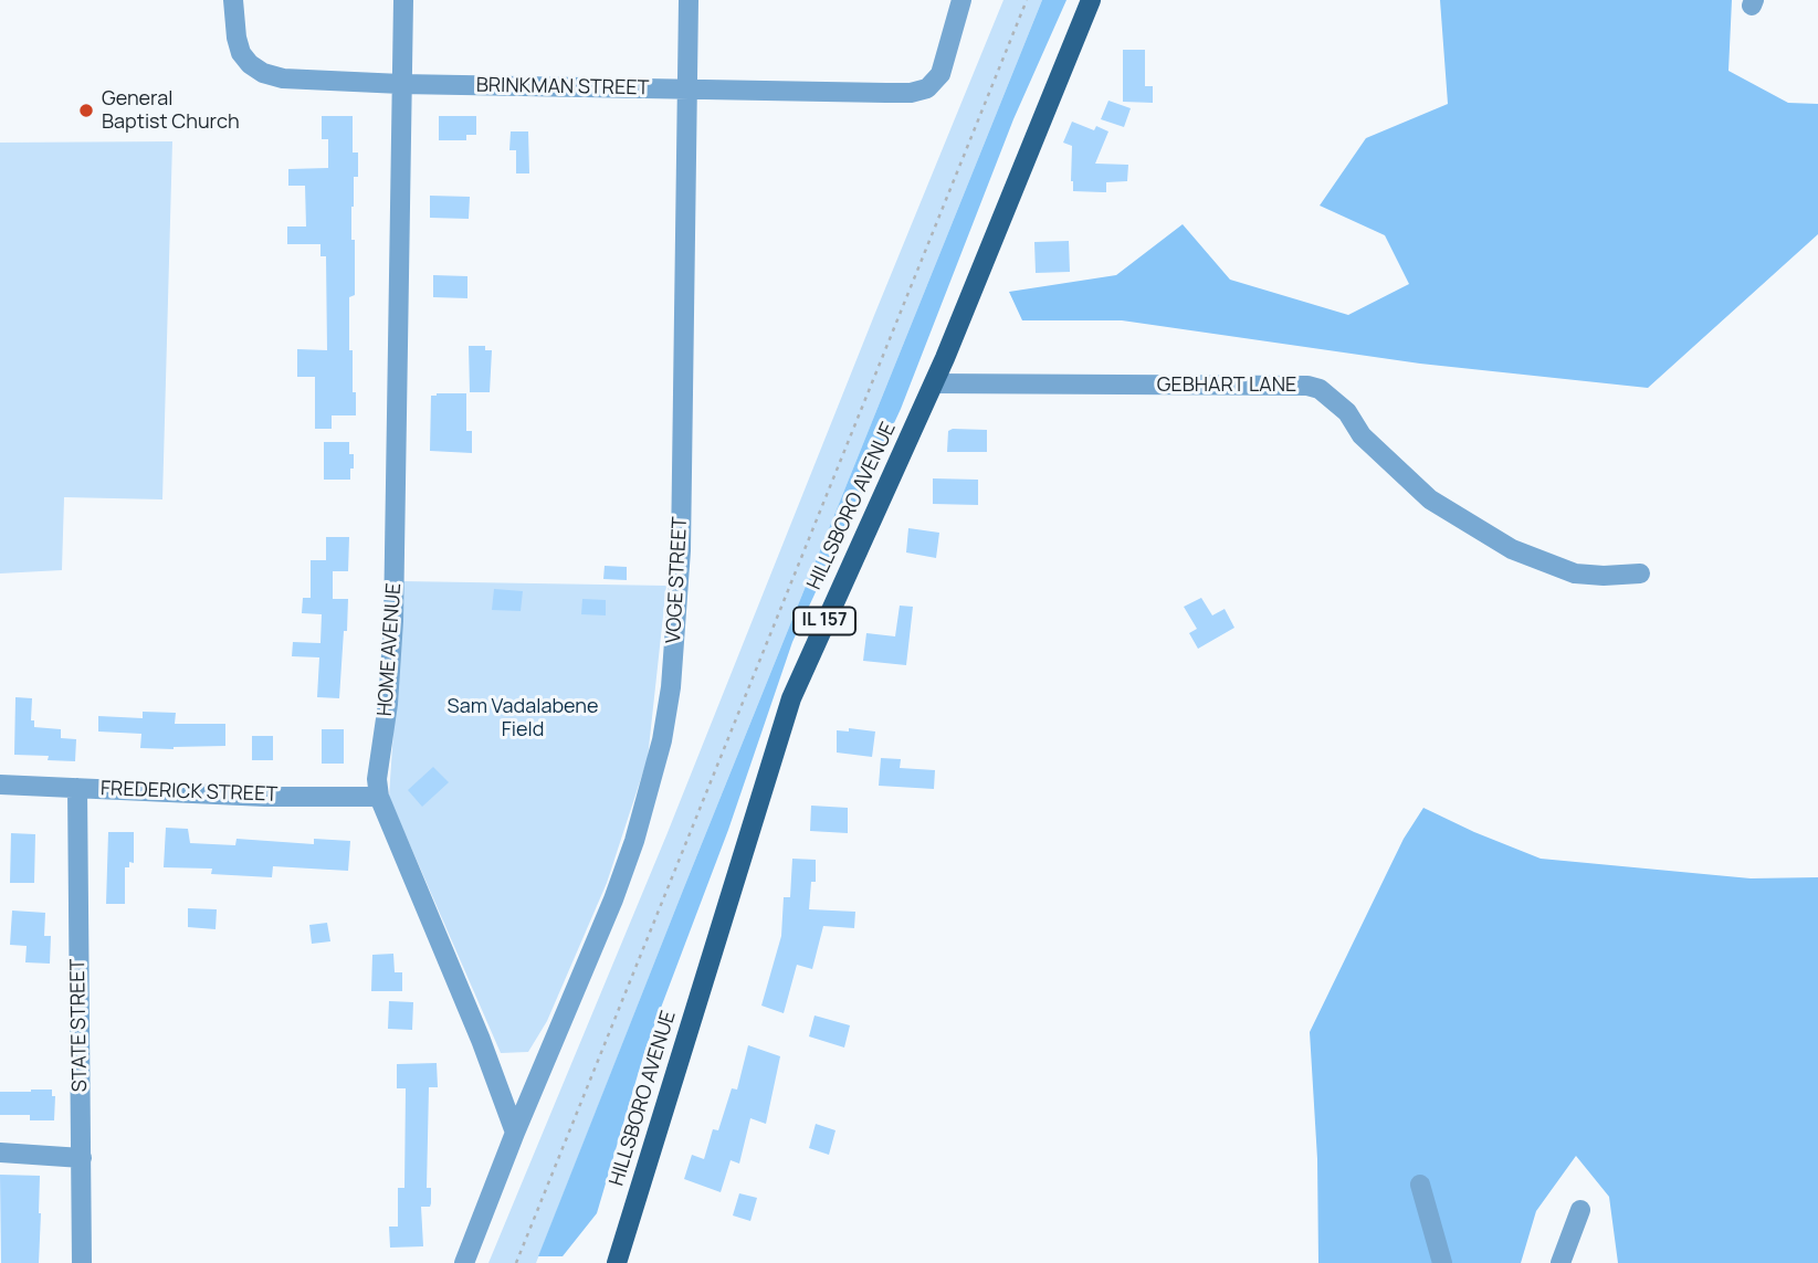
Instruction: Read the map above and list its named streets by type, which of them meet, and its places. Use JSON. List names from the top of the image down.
{
  "streets": {
    "main road": ["HILLSBORO AVENUE", "IL 157"],
    "street": [
      "BRINKMAN STREET",
      "GEBHART LANE",
      "VOGE STREET",
      "HOME AVENUE",
      "FREDERICK STREET",
      "STATE STREET"
    ]
  },
  "crossings": [
    ["BRINKMAN STREET", "VOGE STREET"],
    ["BRINKMAN STREET", "HOME AVENUE"],
    ["GEBHART LANE", "HILLSBORO AVENUE"],
    ["VOGE STREET", "HOME AVENUE"],
    ["HOME AVENUE", "FREDERICK STREET"],
    ["FREDERICK STREET", "STATE STREET"]
  ],
  "parks": ["Sam Vadalabene Field"],
  "places": ["General Baptist Church"]
}
